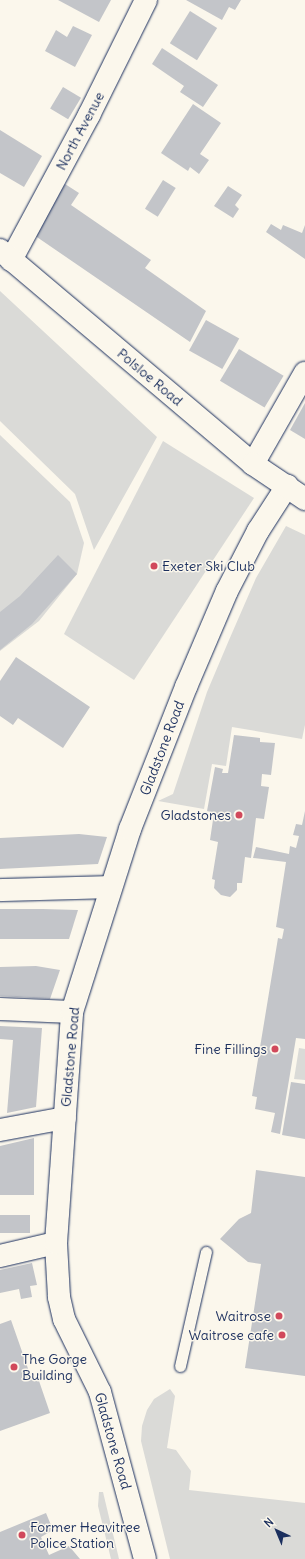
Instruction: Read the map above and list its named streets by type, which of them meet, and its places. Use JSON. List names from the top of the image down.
{
  "streets": {
    "street": ["North Avenue", "Polsloe Road", "Gladstone Road"]
  },
  "crossings": [
    ["North Avenue", "Polsloe Road"],
    ["Polsloe Road", "Gladstone Road"]
  ],
  "places": [
    "Exeter Ski Club",
    "Gladstones",
    "Fine Fillings",
    "Waitrose",
    "Waitrose cafe",
    "The Gorge Building",
    "Former Heavitree Police Station"
  ],
  "north": "top left"
}
